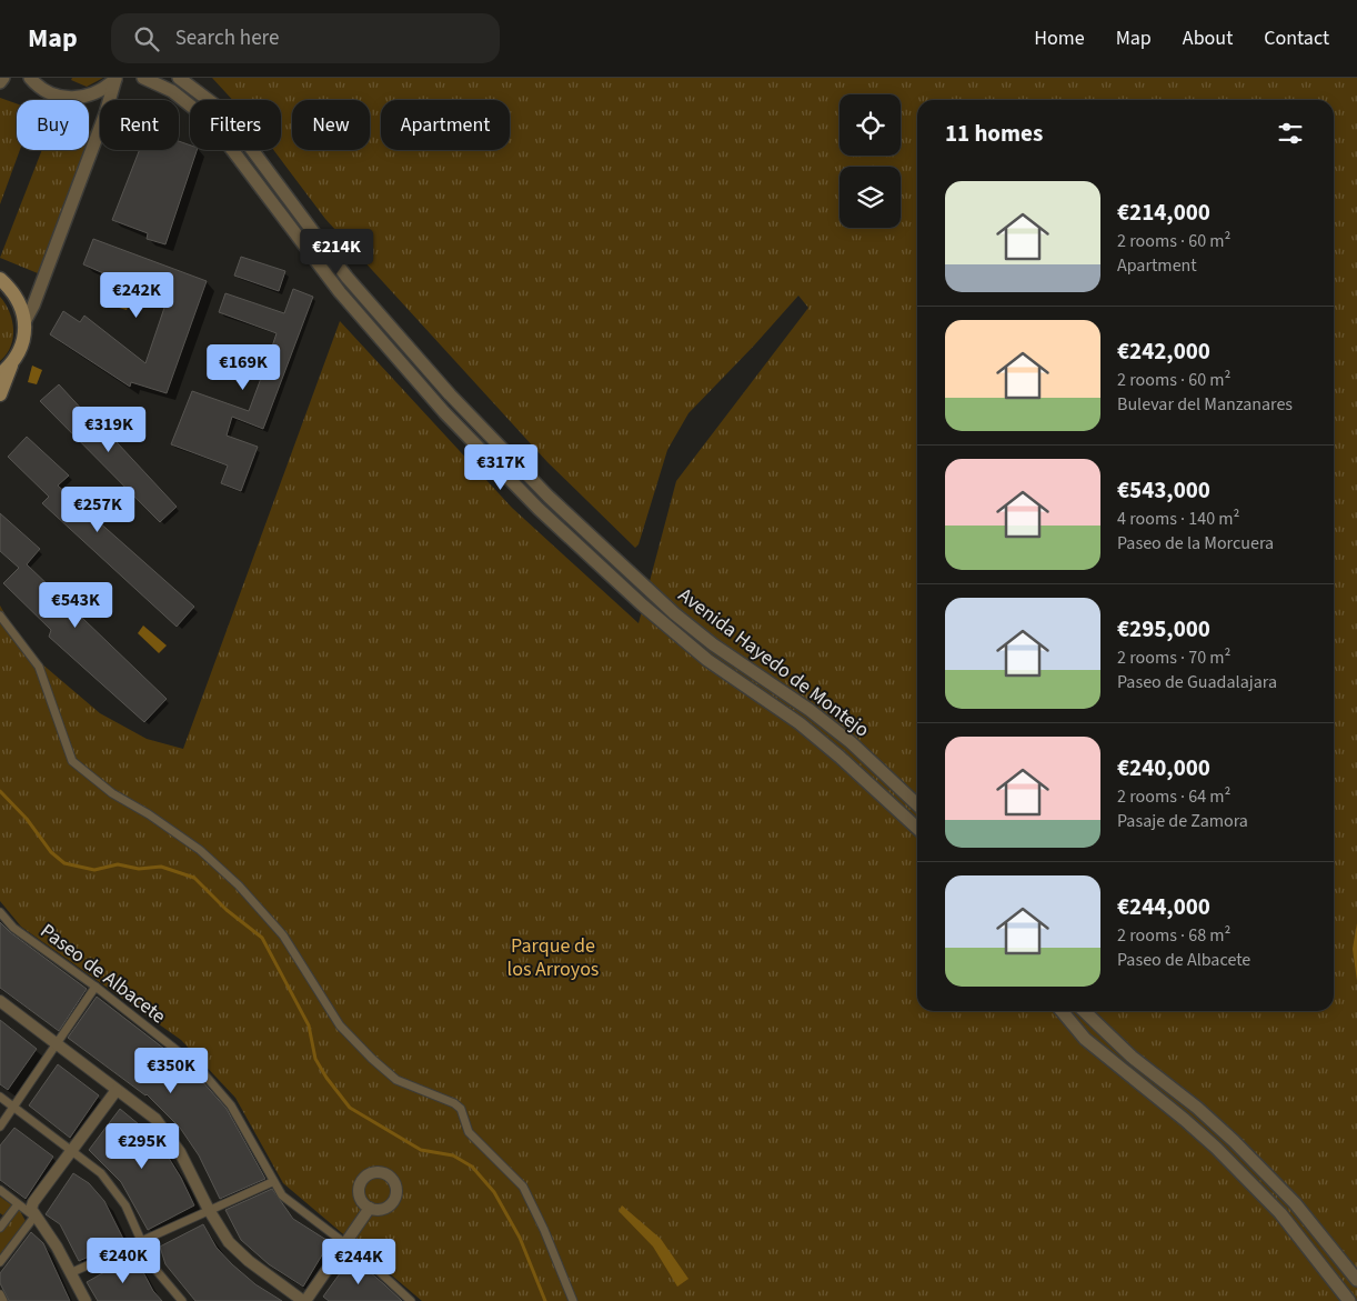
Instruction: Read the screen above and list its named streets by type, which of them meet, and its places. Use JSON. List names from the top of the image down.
{
  "streets": {
    "street": ["Avenida Hayedo de Montejo", "Paseo de Albacete"]
  },
  "parks": ["Parque de los Arroyos"],
  "page": {
    "header": "Map",
    "search": "Search here",
    "nav": [
      "Home",
      "Map",
      "About",
      "Contact"
    ],
    "chip": [
      "Buy",
      "Rent",
      "Filters",
      "New",
      "Apartment"
    ],
    "heading": "11 homes",
    "list": [
      {
        "name": "€214,000",
        "note": "2 rooms · 60 m² · Apartment"
      },
      {
        "name": "€242,000",
        "note": "2 rooms · 60 m² · Bulevar del Manzanares"
      },
      {
        "name": "€543,000",
        "note": "4 rooms · 140 m² · Paseo de la Morcuera"
      },
      {
        "name": "€295,000",
        "note": "2 rooms · 70 m² · Paseo de Guadalajara"
      },
      {
        "name": "€240,000",
        "note": "2 rooms · 64 m² · Pasaje de Zamora"
      },
      {
        "name": "€244,000",
        "note": "2 rooms · 68 m² · Paseo de Albacete"
      }
    ],
    "price": [
      "€214K",
      "€242K",
      "€169K",
      "€319K",
      "€317K",
      "€257K",
      "€543K",
      "€350K",
      "€295K",
      "€240K",
      "€244K"
    ]
  }
}
